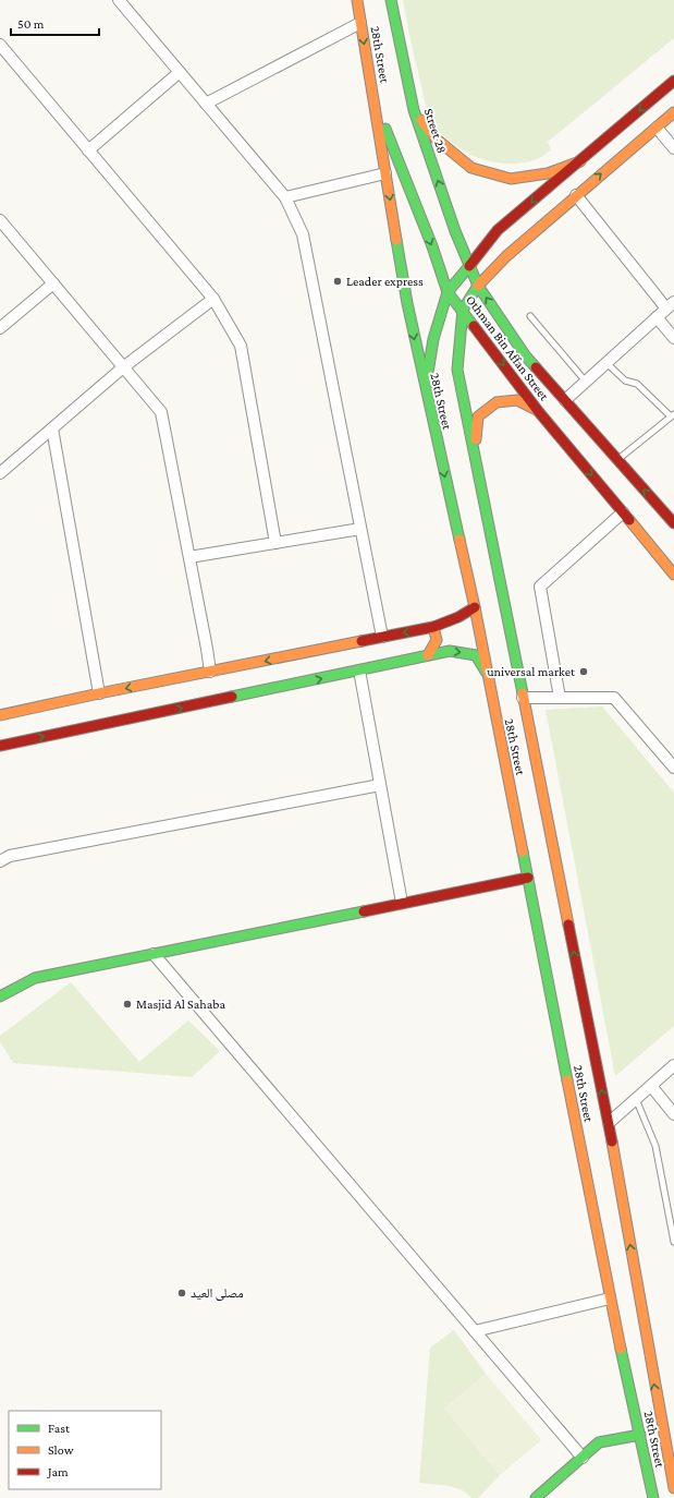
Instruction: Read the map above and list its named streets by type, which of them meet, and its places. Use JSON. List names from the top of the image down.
{
  "streets": {
    "main road": ["28th Street", "Street 28", "Othman Bin Affan Street"]
  },
  "crossings": [
    ["28th Street", "Othman Bin Affan Street"],
    ["Street 28", "Othman Bin Affan Street"]
  ],
  "one_way": ["Street 28"],
  "places": [
    "Leader express",
    "universal market",
    "Masjid Al Sahaba",
    "مصلى العيد"
  ],
  "legend": ["Fast", "Slow", "Jam"],
  "scale_bar": "50 m"
}
